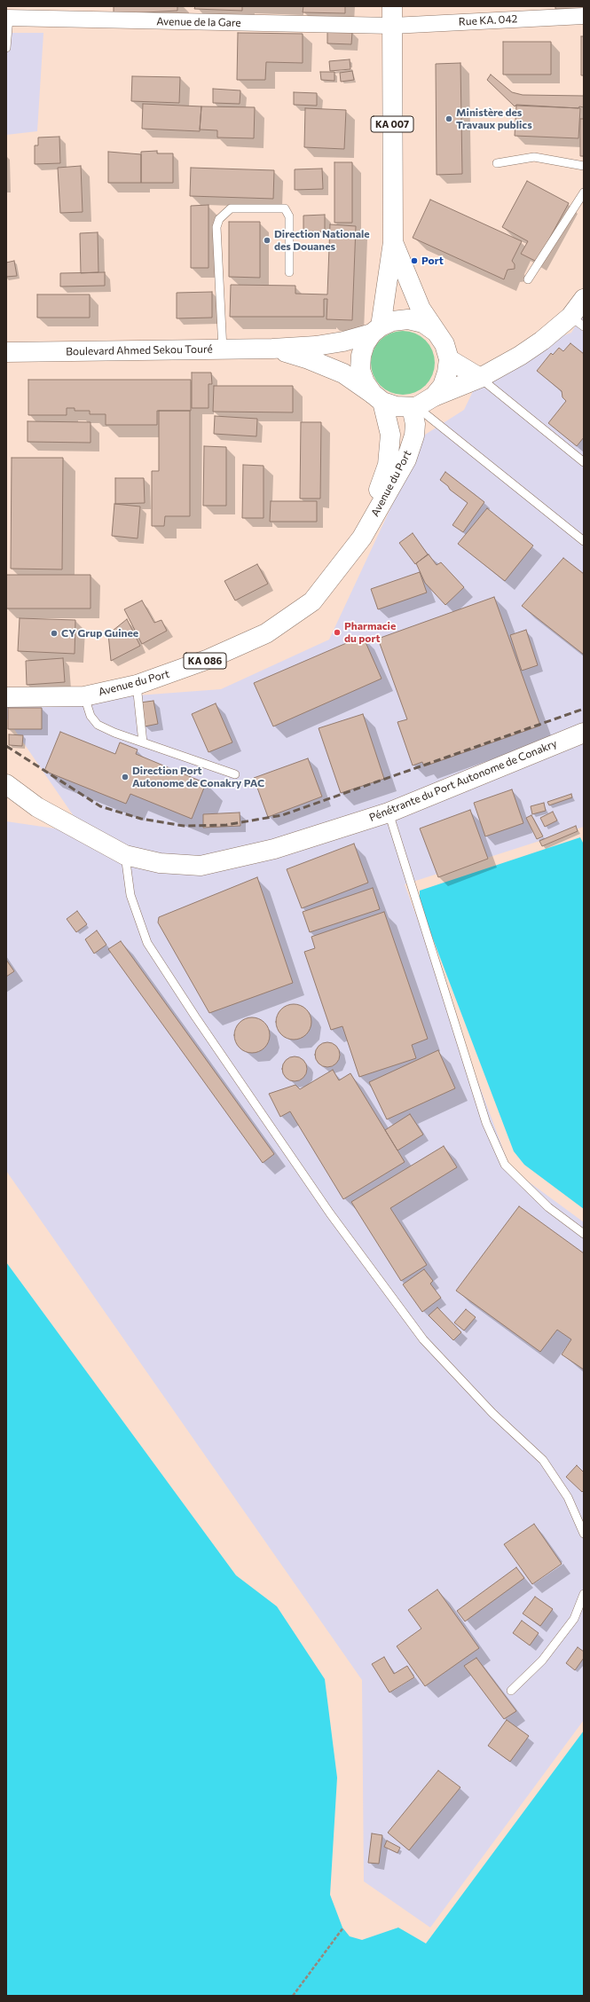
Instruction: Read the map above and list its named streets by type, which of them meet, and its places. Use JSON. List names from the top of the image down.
{
  "streets": {
    "main road": [
      "KA 007",
      "Boulevard Ahmed Sekou Touré",
      "Avenue du Port",
      "KA 086",
      "Pénétrante du Port Autonome de Conakry"
    ],
    "street": ["Rue KA. 042", "Avenue de la Gare"]
  },
  "crossings": [
    ["Rue KA. 042", "Avenue de la Gare"],
    ["Rue KA. 042", "KA 007"],
    ["Avenue de la Gare", "KA 007"],
    ["KA 007", "Boulevard Ahmed Sekou Touré"],
    ["KA 007", "Avenue du Port"],
    ["Boulevard Ahmed Sekou Touré", "Avenue du Port"]
  ],
  "places": [
    "Ministère des Travaux publics",
    "Direction Nationale des Douanes",
    "Port",
    "Pharmacie du port",
    "CY Grup Guinee",
    "Direction Port Autonome de Conakry PAC"
  ]
}
